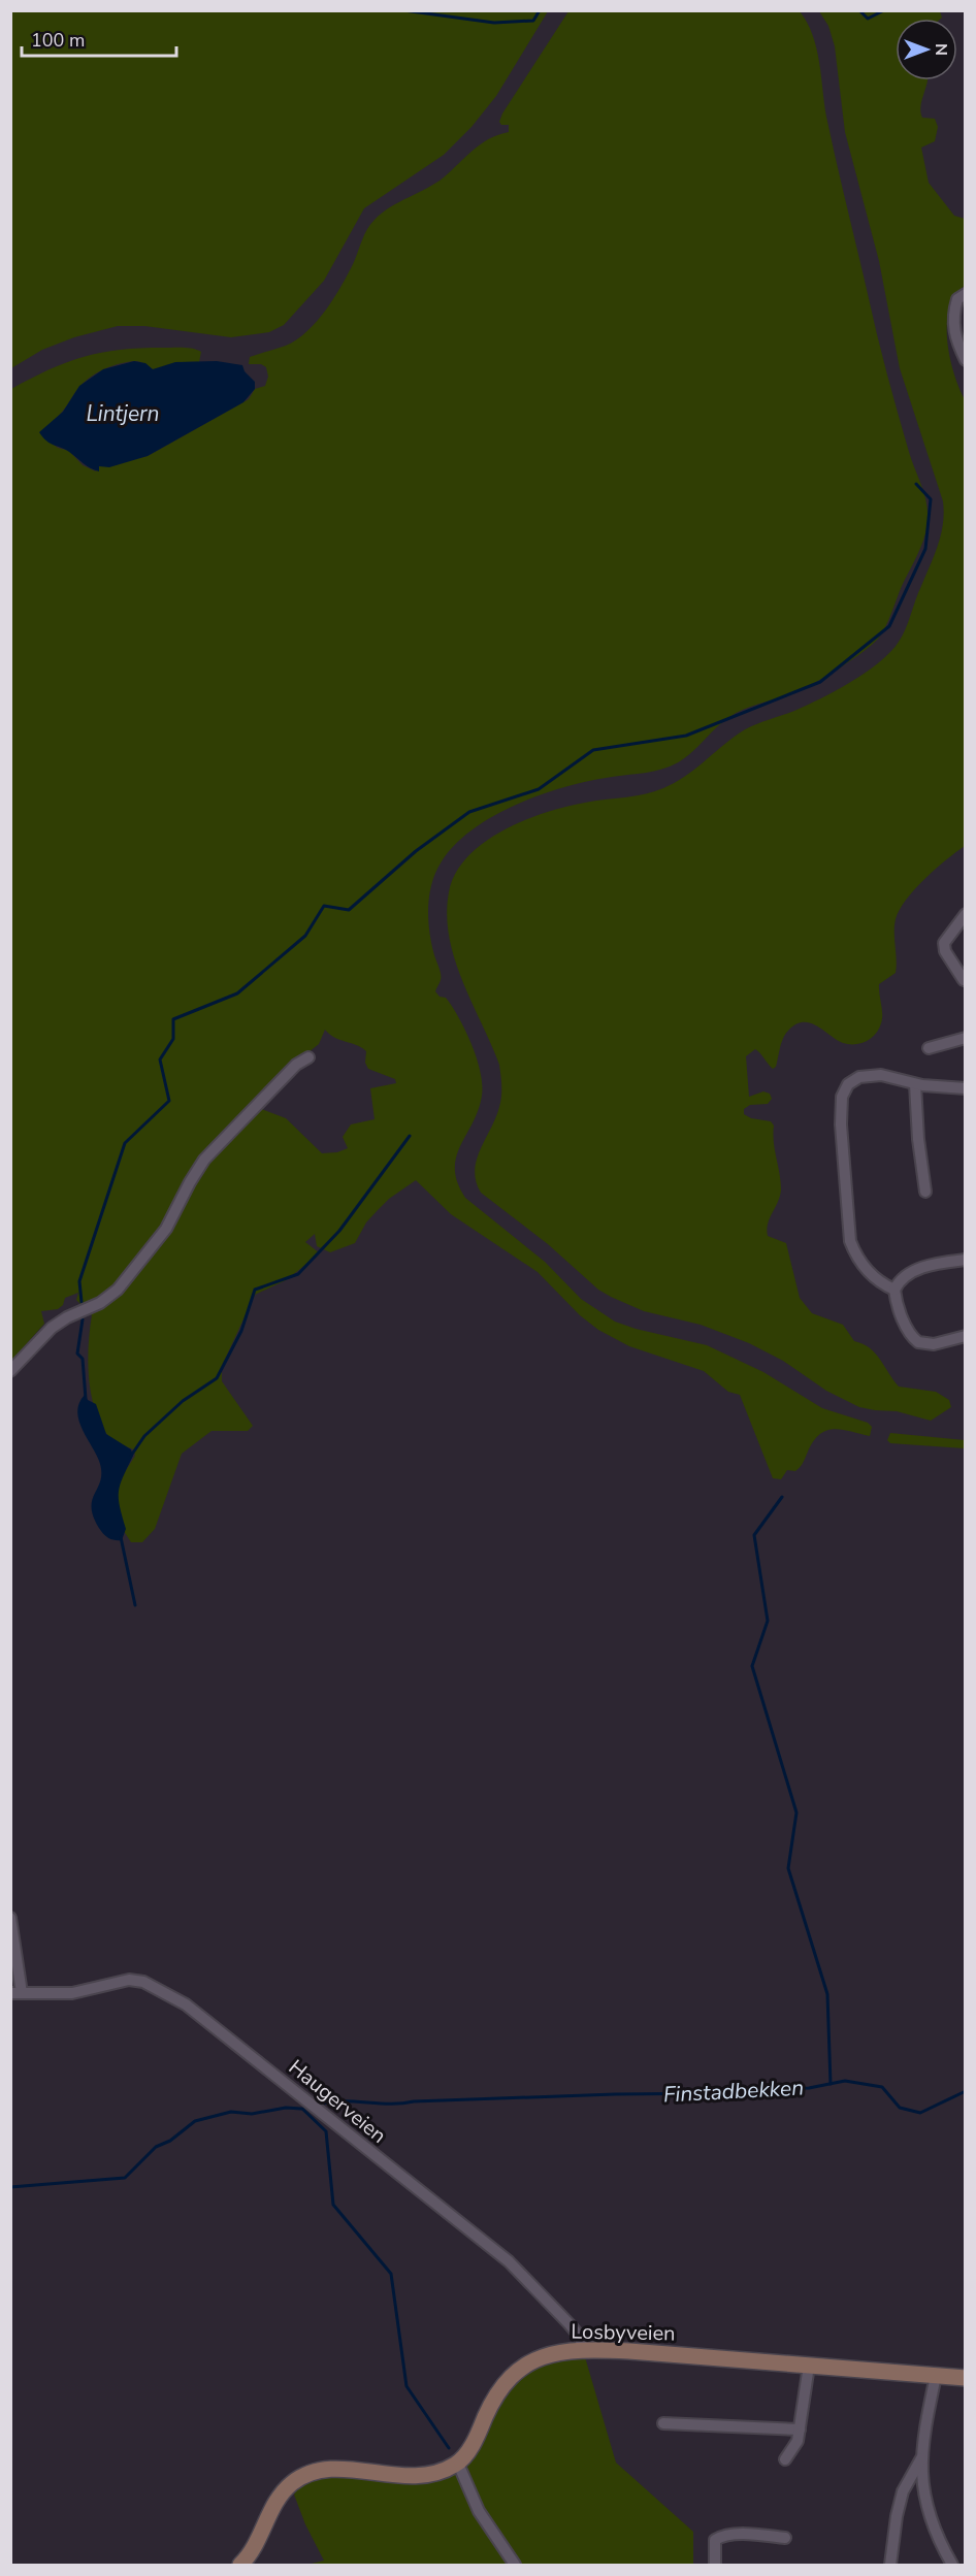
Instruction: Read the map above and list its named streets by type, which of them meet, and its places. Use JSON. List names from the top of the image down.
{
  "streets": {
    "main road": ["Losbyveien"],
    "street": ["Haugerveien"]
  },
  "crossings": [
    ["Haugerveien", "Losbyveien"]
  ],
  "water": ["Lintjern", "Finstadbekken"],
  "scale_bar": "100 m",
  "north": "right"
}
